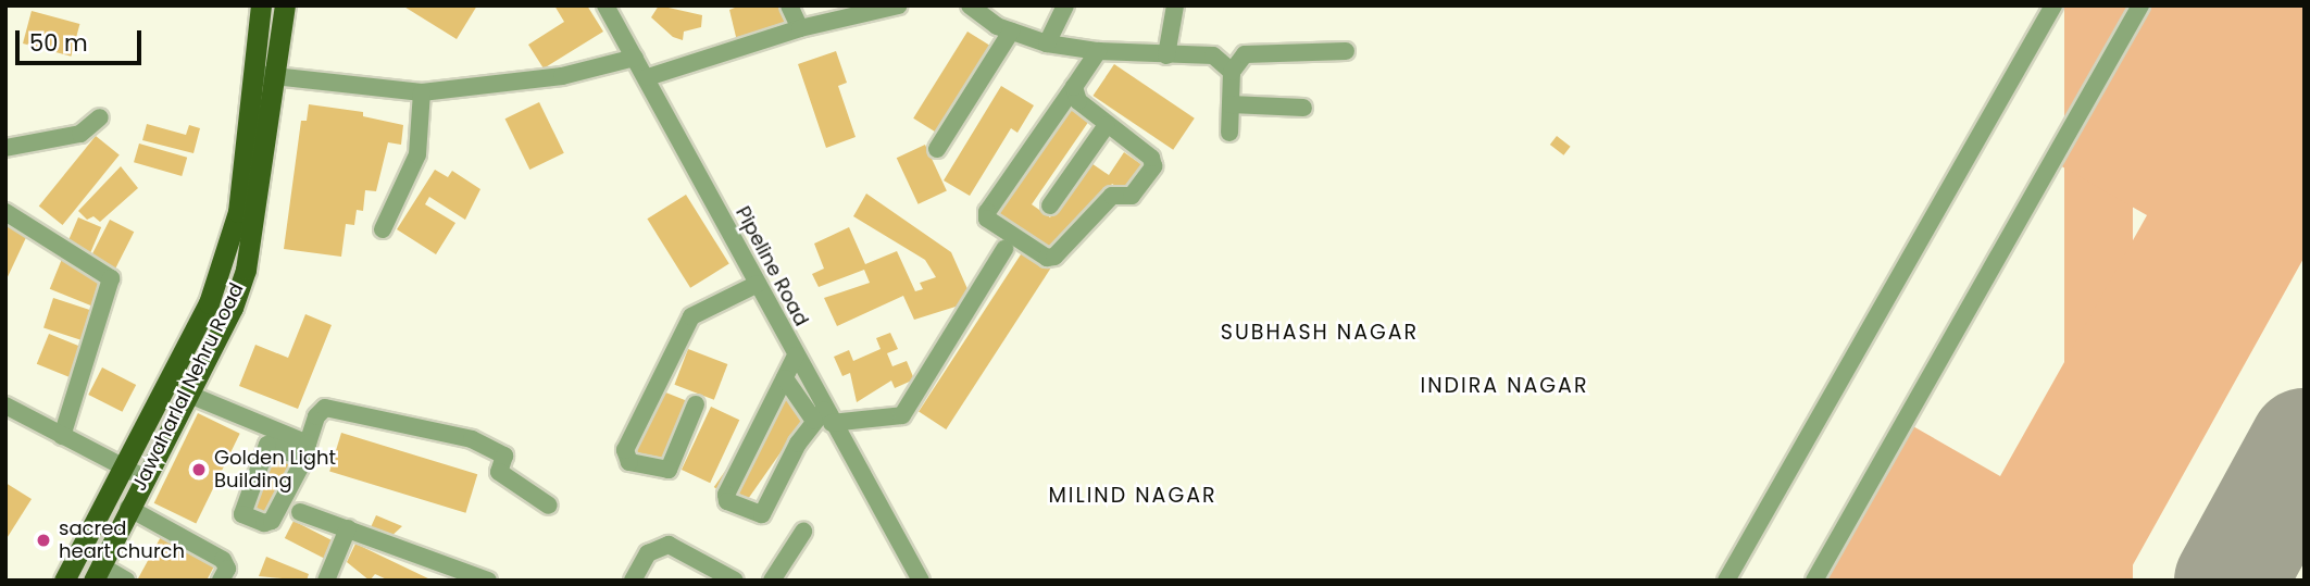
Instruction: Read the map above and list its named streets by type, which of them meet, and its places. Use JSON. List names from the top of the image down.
{
  "streets": {
    "main road": ["Jawaharlal Nehru Road"],
    "street": ["Pipeline Road"]
  },
  "districts": ["SUBHASH NAGAR", "INDIRA NAGAR", "MILIND NAGAR"],
  "places": ["Golden Light Building", "sacred heart church"],
  "scale_bar": "50 m"
}
